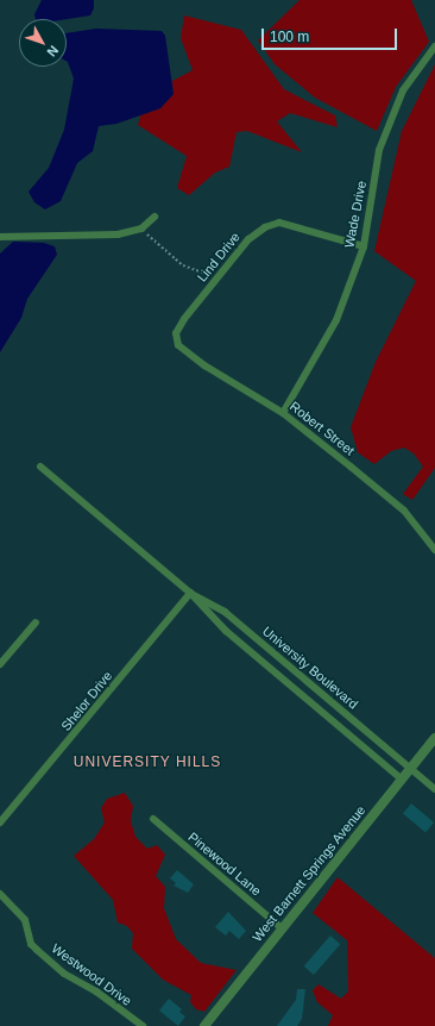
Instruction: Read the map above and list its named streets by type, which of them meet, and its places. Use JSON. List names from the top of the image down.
{
  "streets": {
    "street": [
      "Wade Drive",
      "Lind Drive",
      "Robert Street",
      "University Boulevard",
      "Shelor Drive",
      "Pinewood Lane",
      "West Barnett Springs Avenue",
      "Westwood Drive"
    ]
  },
  "crossings": [
    ["Wade Drive", "Lind Drive"],
    ["Wade Drive", "Robert Street"],
    ["Lind Drive", "Robert Street"],
    ["University Boulevard", "Shelor Drive"],
    ["University Boulevard", "West Barnett Springs Avenue"],
    ["Pinewood Lane", "West Barnett Springs Avenue"]
  ],
  "districts": ["UNIVERSITY HILLS"],
  "scale_bar": "100 m",
  "north": "bottom right"
}
